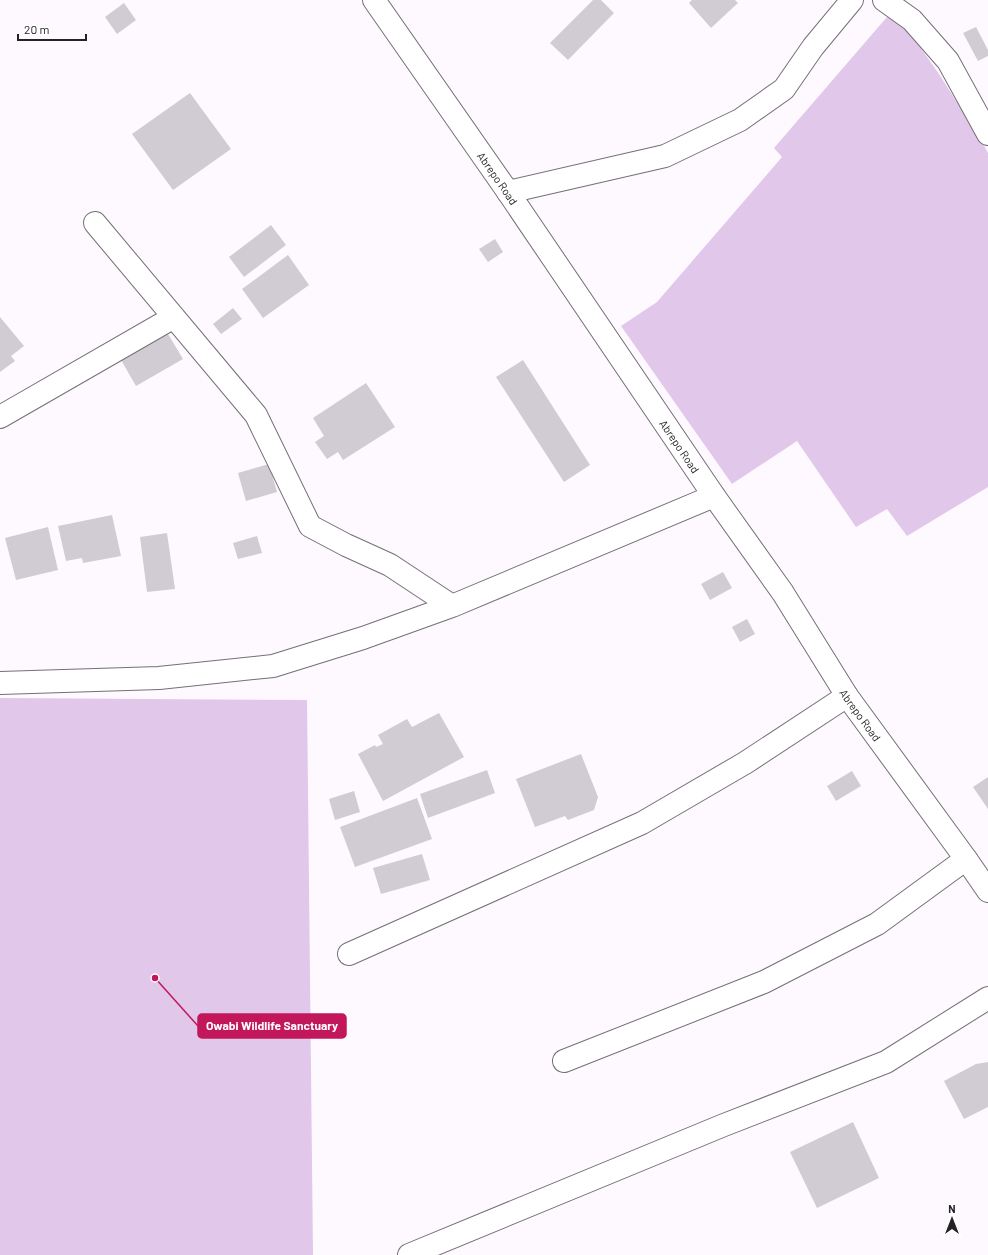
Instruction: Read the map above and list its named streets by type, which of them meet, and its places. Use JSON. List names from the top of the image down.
{
  "streets": {
    "street": ["Abrepo Road"]
  },
  "places": ["Owabi Wildlife Sanctuary"],
  "scale_bar": "20 m",
  "north": "top"
}
